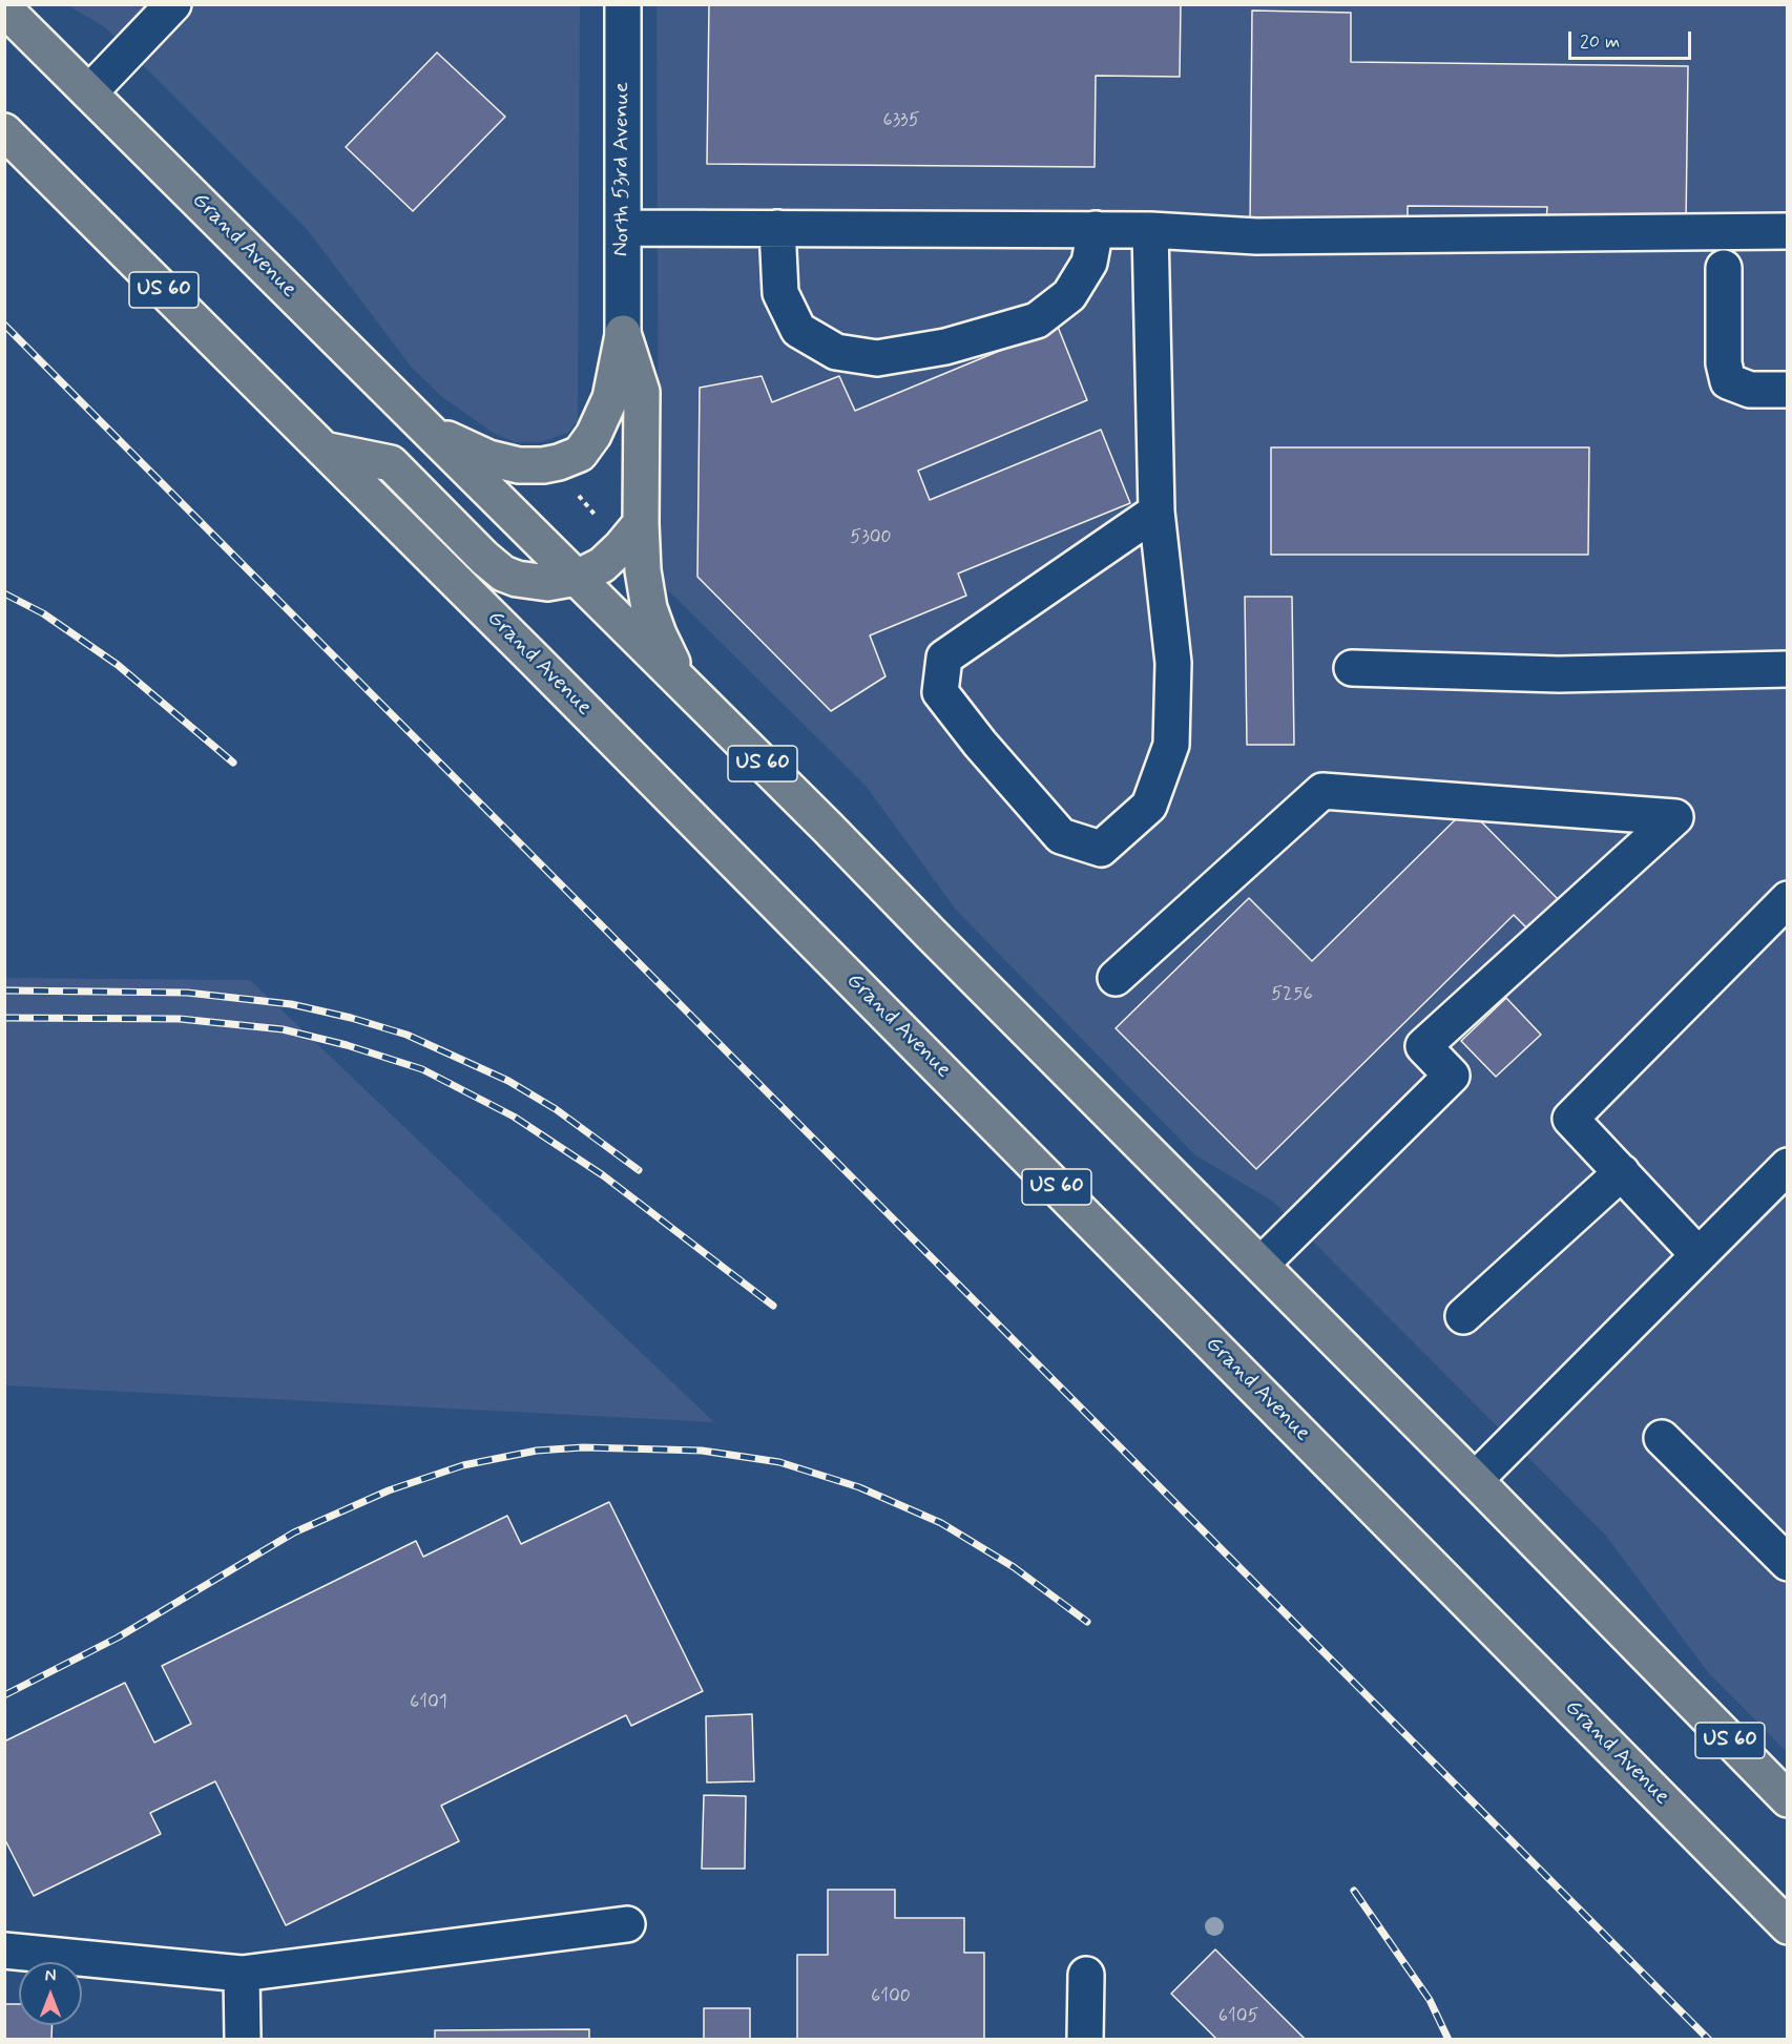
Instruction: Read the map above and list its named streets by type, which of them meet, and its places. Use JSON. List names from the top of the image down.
{
  "streets": {
    "highway": ["Grand Avenue", "US 60"],
    "street": ["North 53rd Avenue"]
  },
  "house_numbers": [
    "6335",
    "5300",
    "5256",
    "6101",
    "6100",
    "6105"
  ],
  "scale_bar": "20 m",
  "north": "top"
}
